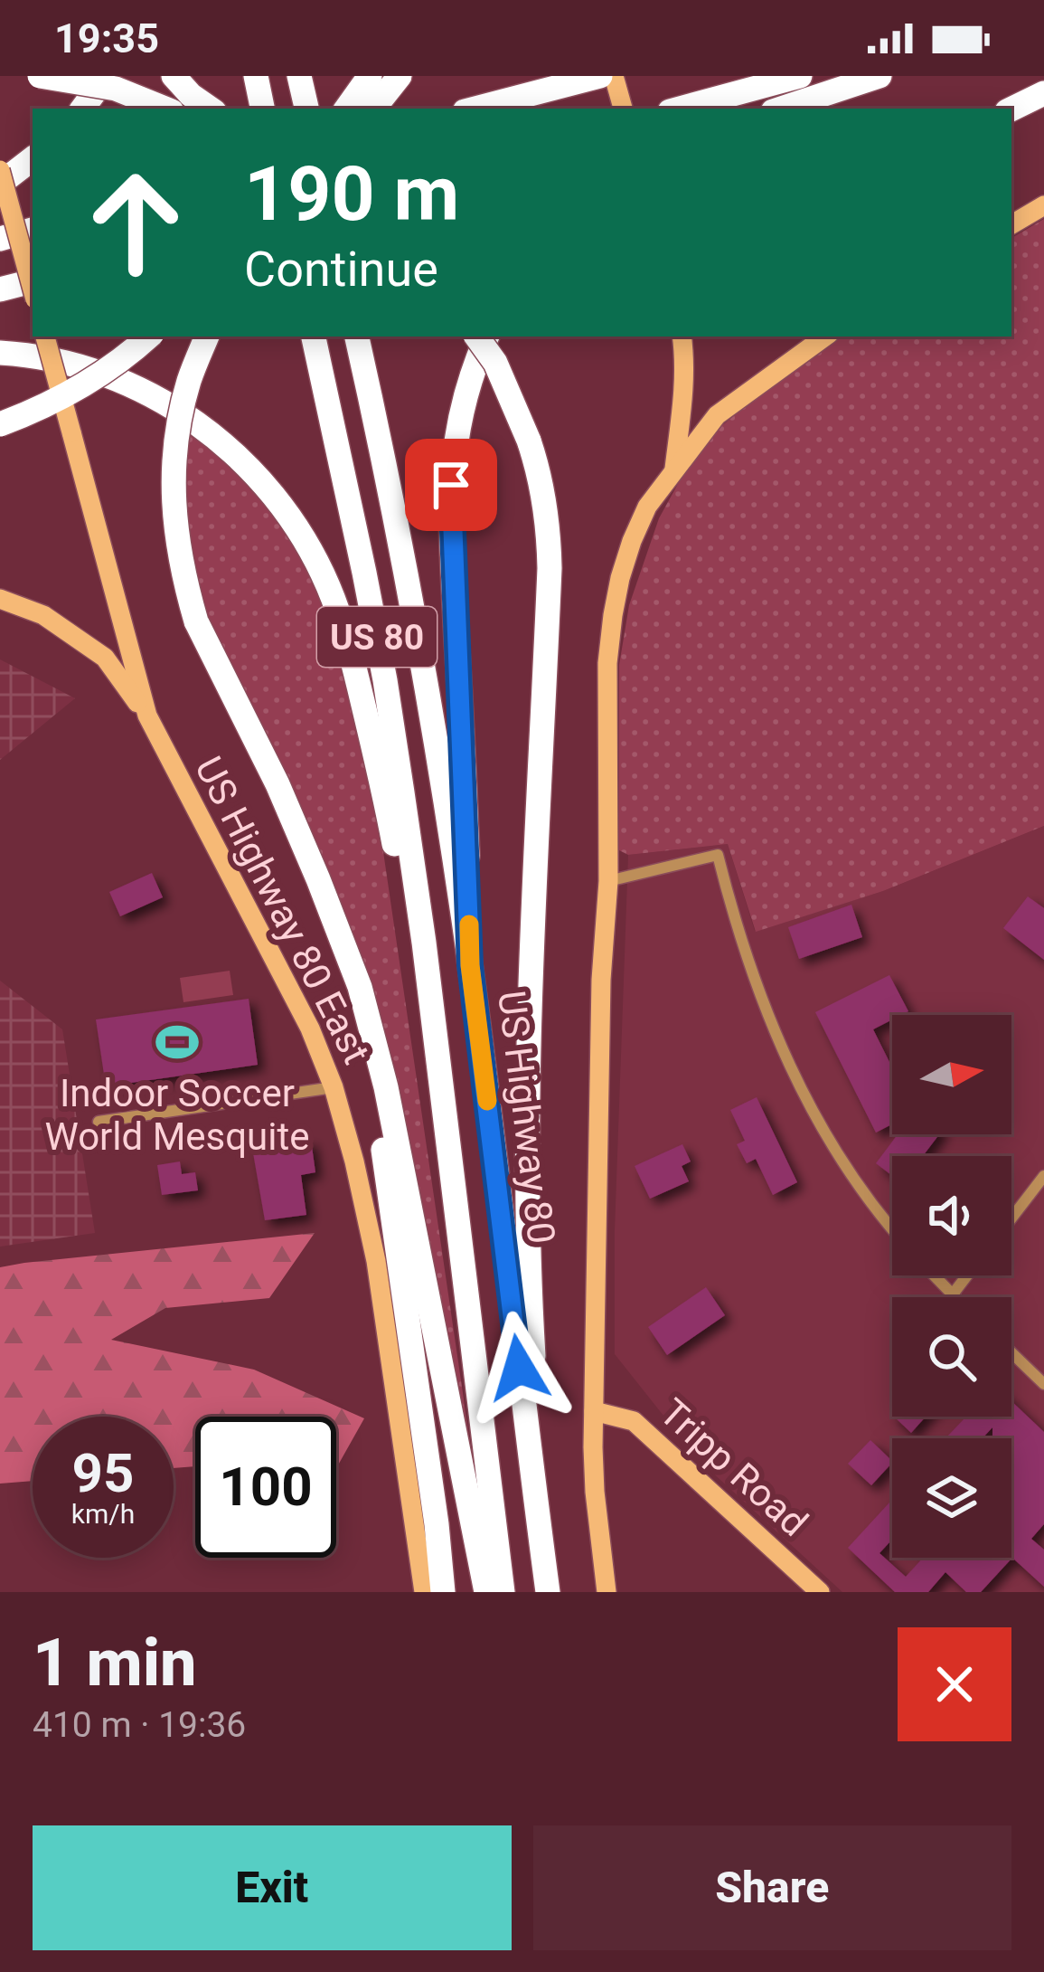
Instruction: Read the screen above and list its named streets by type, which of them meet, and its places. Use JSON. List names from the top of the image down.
{
  "streets": {
    "highway": ["US 80", "US Highway 80"],
    "main road": ["US Highway 80 East", "Tripp Road"]
  },
  "places": {
    "sports": ["Indoor Soccer World Mesquite"]
  },
  "north": "right",
  "page": {
    "status": "19:35",
    "turn": ["190 m", "Continue"],
    "speed": "95 km/h",
    "limit": "100",
    "heading": ["1 min", "410 m · 19:36"],
    "buttons": ["Exit", "Share"]
  }
}
